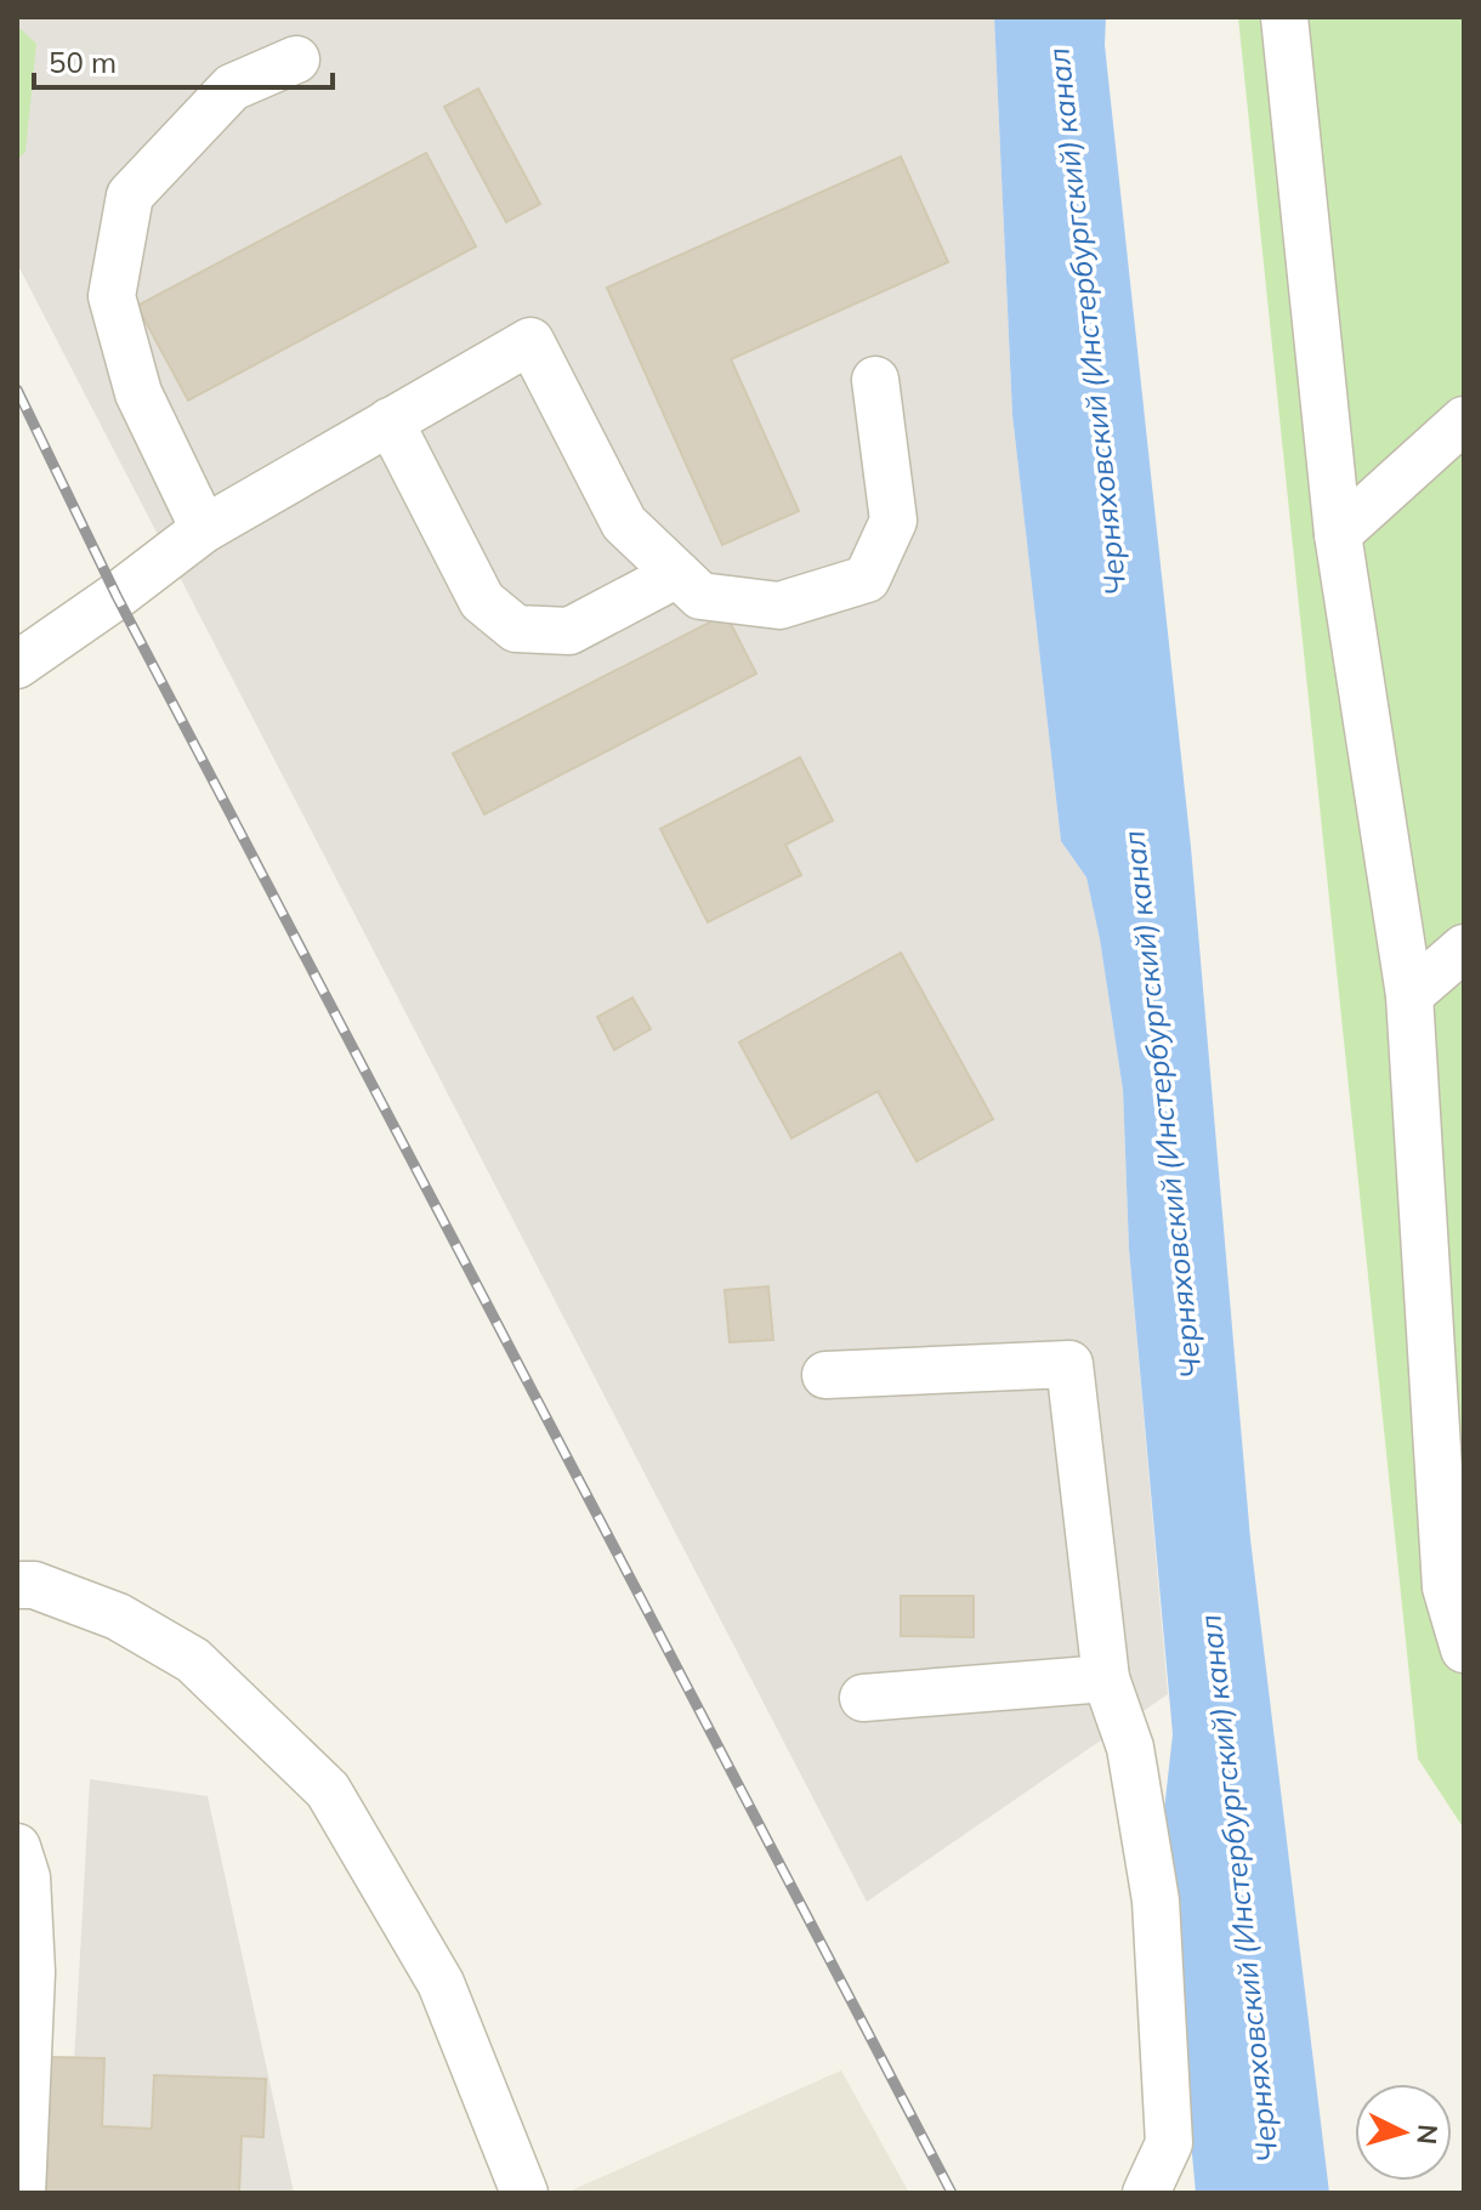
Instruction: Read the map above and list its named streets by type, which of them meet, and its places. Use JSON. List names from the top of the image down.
{
  "water": ["Черняховский (Инстербургский) канал"],
  "scale_bar": "50 m",
  "north": "right"
}
